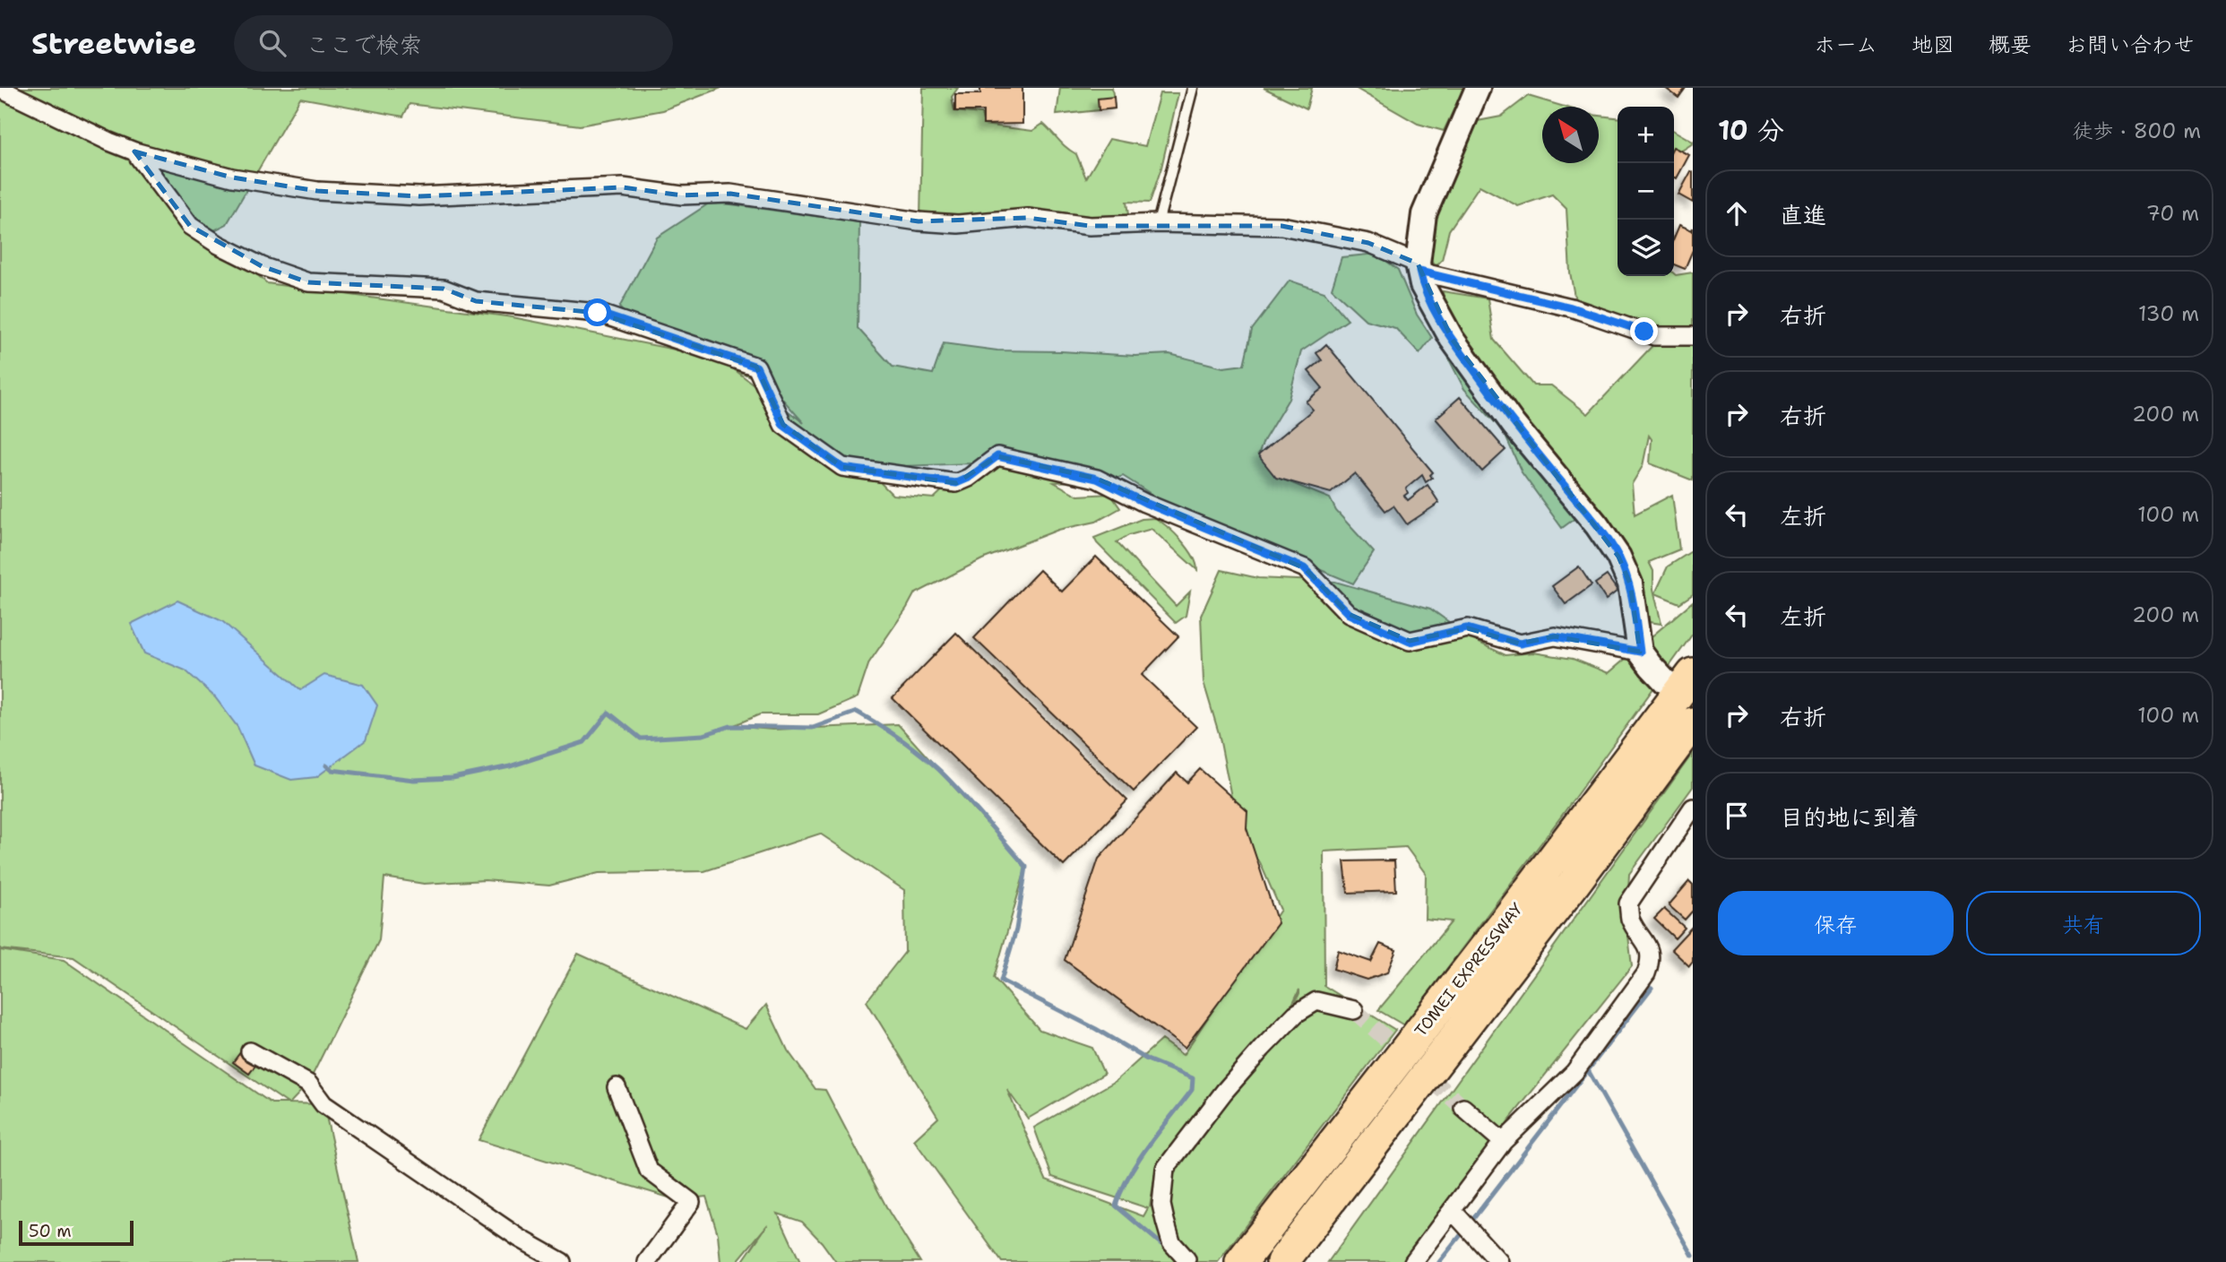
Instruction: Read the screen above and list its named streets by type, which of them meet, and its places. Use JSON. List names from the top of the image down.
{
  "streets": {
    "highway": ["TOMEI EXPRESSWAY"]
  },
  "scale_bar": "50 m",
  "north": "top left",
  "page": {
    "header": "Streetwise",
    "search": "ここで検索",
    "nav": [
      "ホーム",
      "地図",
      "概要",
      "お問い合わせ"
    ],
    "heading": ["10 分", "徒歩 · 800 m"],
    "map_buttons": ["+", "−"],
    "list": [
      ["直進", "70 m"],
      ["右折", "130 m"],
      ["右折", "200 m"],
      ["左折", "100 m"],
      ["左折", "200 m"],
      ["右折", "100 m"],
      "目的地に到着"
    ],
    "buttons": ["保存", "共有"],
    "scale": "50 m"
  }
}
